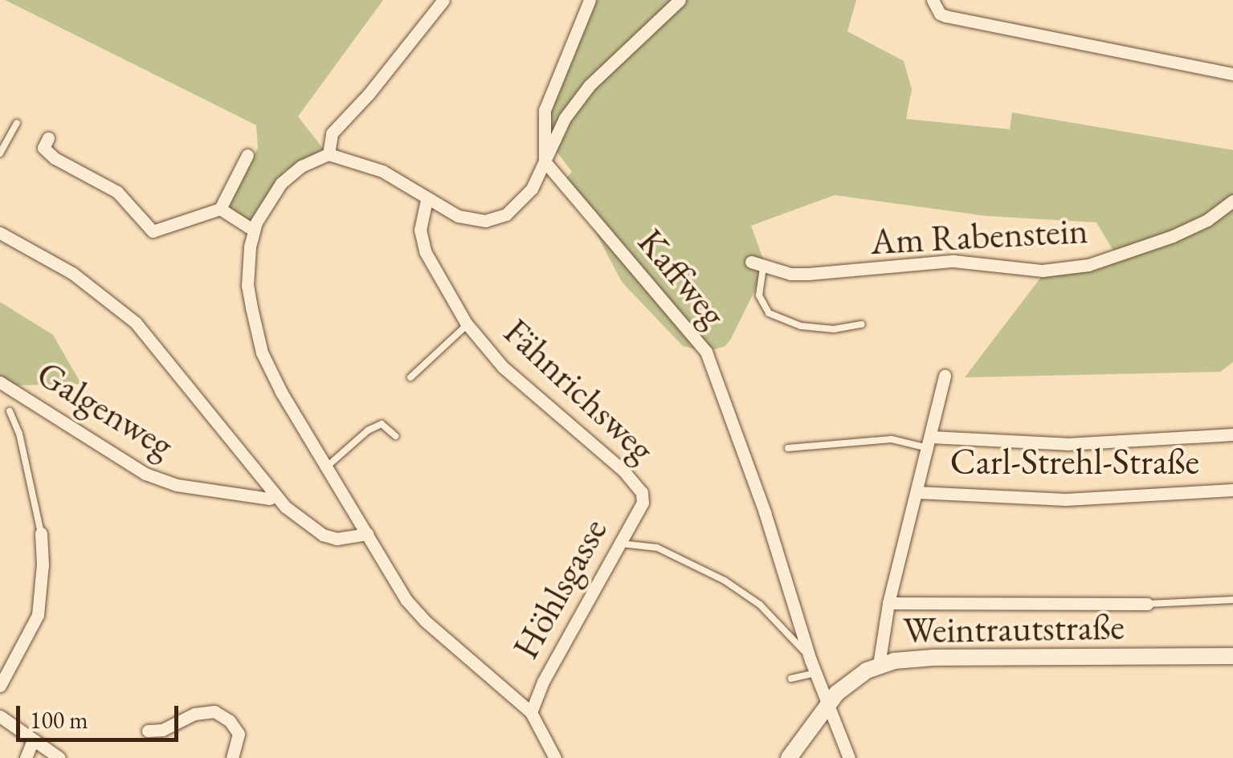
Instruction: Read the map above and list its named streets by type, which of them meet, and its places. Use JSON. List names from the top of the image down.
{
  "streets": {
    "main road": ["Weintrautstraße"],
    "street": [
      "Am Rabenstein",
      "Kaffweg",
      "Fähnrichsweg",
      "Galgenweg",
      "Carl-Strehl-Straße",
      "Höhlsgasse"
    ]
  },
  "crossings": [
    ["Kaffweg", "Weintrautstraße"],
    ["Fähnrichsweg", "Höhlsgasse"]
  ],
  "scale_bar": "100 m"
}
